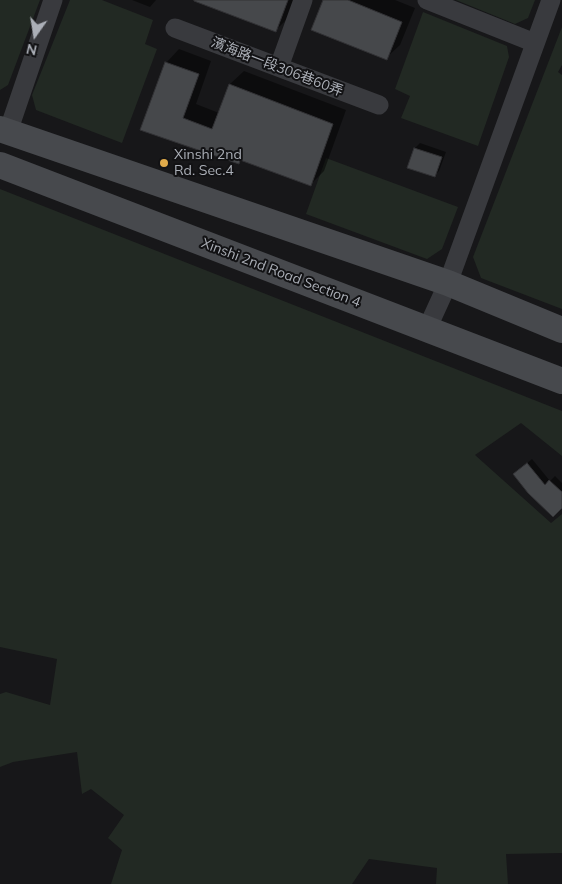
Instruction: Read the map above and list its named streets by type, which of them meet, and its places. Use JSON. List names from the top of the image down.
{
  "streets": {
    "street": ["濱海路一段306巷60弄", "Xinshi 2nd Road Section 4"]
  },
  "places": ["Xinshi 2nd Rd. Sec.4"],
  "north": "bottom"
}
